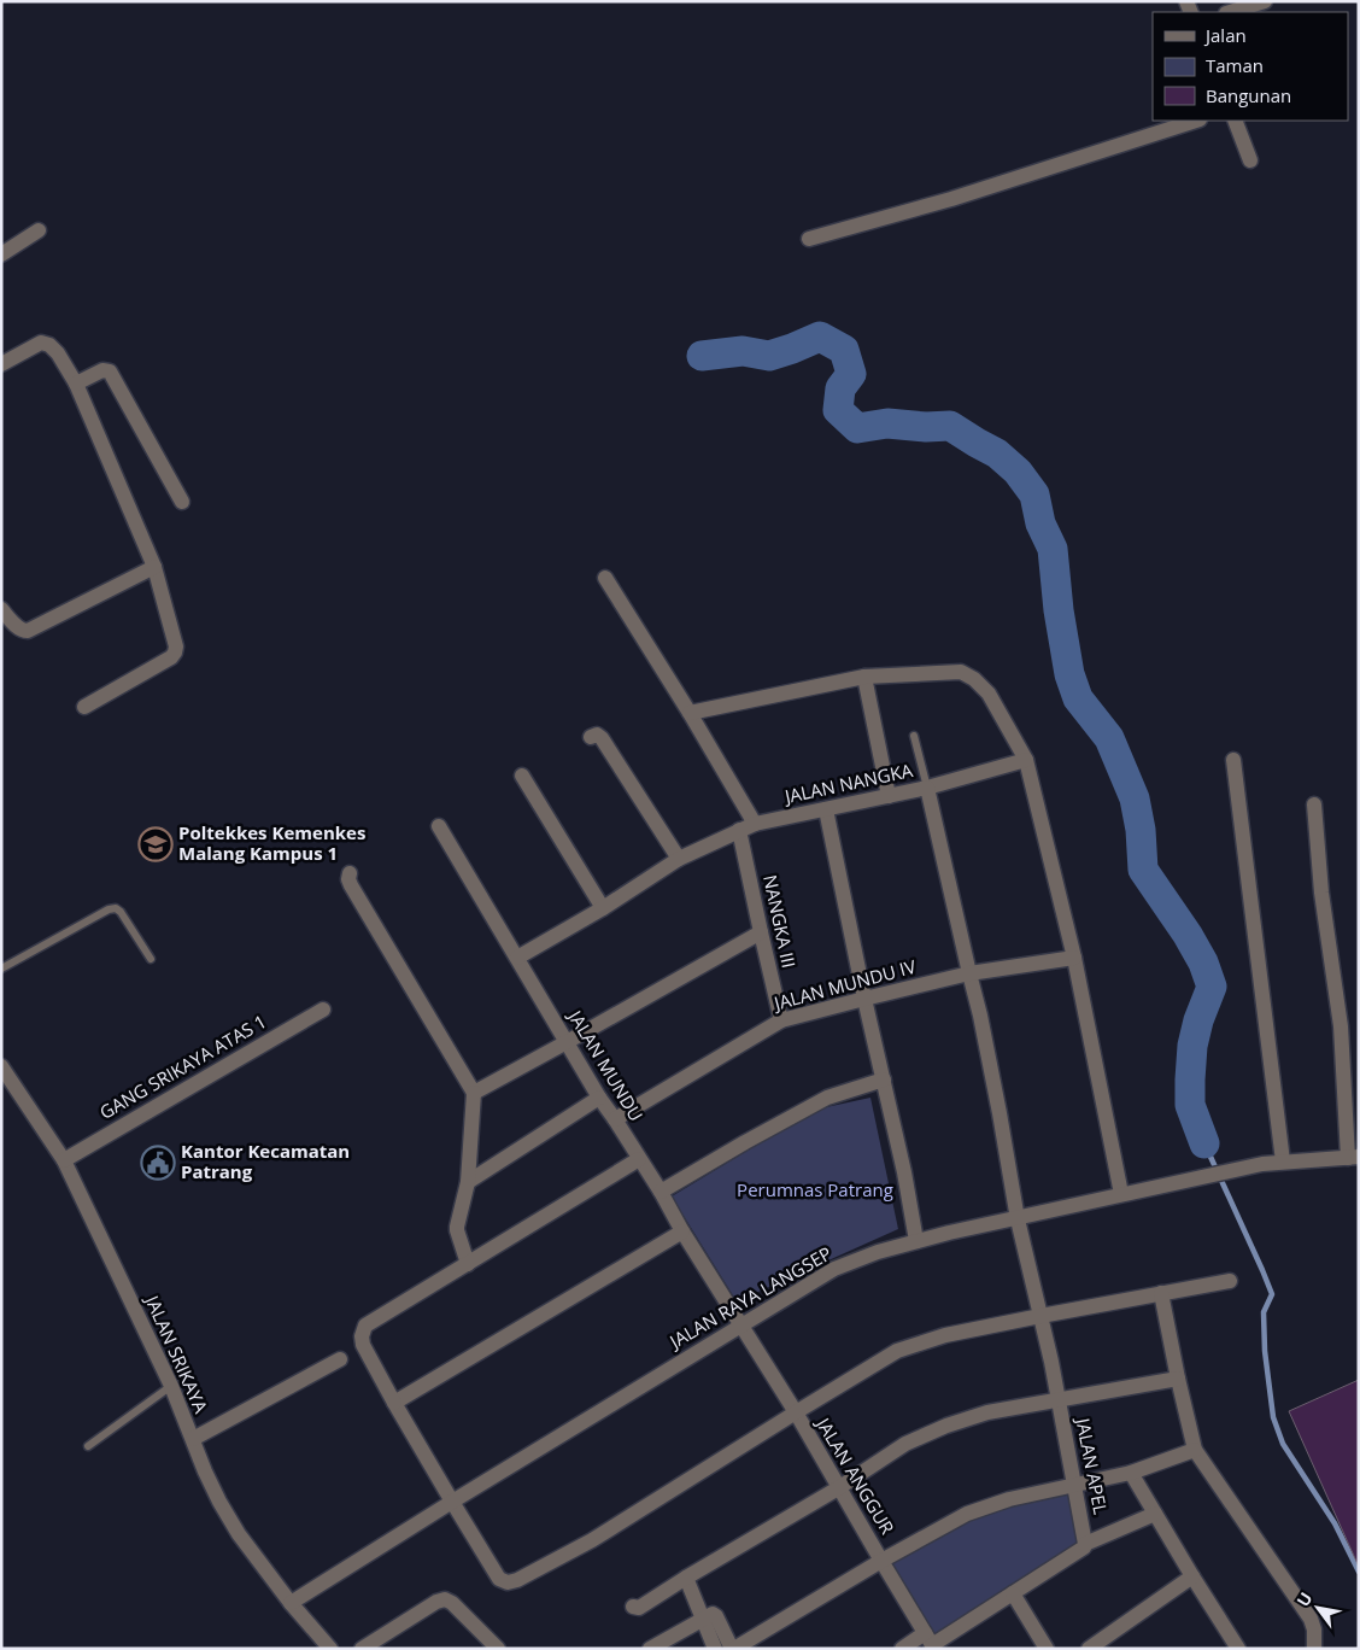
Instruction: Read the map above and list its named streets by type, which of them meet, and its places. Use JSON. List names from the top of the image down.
{
  "streets": {
    "street": [
      "JALAN NANGKA",
      "NANGKA III",
      "JALAN MUNDU IV",
      "JALAN MUNDU",
      "GANG SRIKAYA ATAS 1",
      "JALAN RAYA LANGSEP",
      "JALAN SRIKAYA",
      "JALAN APEL",
      "JALAN ANGGUR"
    ]
  },
  "crossings": [
    ["JALAN NANGKA", "NANGKA III"],
    ["JALAN NANGKA", "JALAN MUNDU IV"],
    ["JALAN NANGKA", "JALAN MUNDU"],
    ["JALAN NANGKA", "JALAN RAYA LANGSEP"],
    ["JALAN NANGKA", "JALAN APEL"],
    ["NANGKA III", "JALAN MUNDU IV"],
    ["JALAN MUNDU IV", "JALAN MUNDU"],
    ["JALAN MUNDU", "JALAN RAYA LANGSEP"],
    ["JALAN MUNDU", "JALAN ANGGUR"],
    ["GANG SRIKAYA ATAS 1", "JALAN SRIKAYA"],
    ["JALAN RAYA LANGSEP", "JALAN SRIKAYA"],
    ["JALAN RAYA LANGSEP", "JALAN APEL"],
    ["JALAN RAYA LANGSEP", "JALAN ANGGUR"]
  ],
  "parks": ["Perumnas Patrang"],
  "places": {
    "school or university": ["Poltekkes Kemenkes Malang Kampus 1"],
    "public building": ["Kantor Kecamatan Patrang"]
  },
  "legend": ["Jalan", "Taman", "Bangunan"],
  "north": "top left"
}
